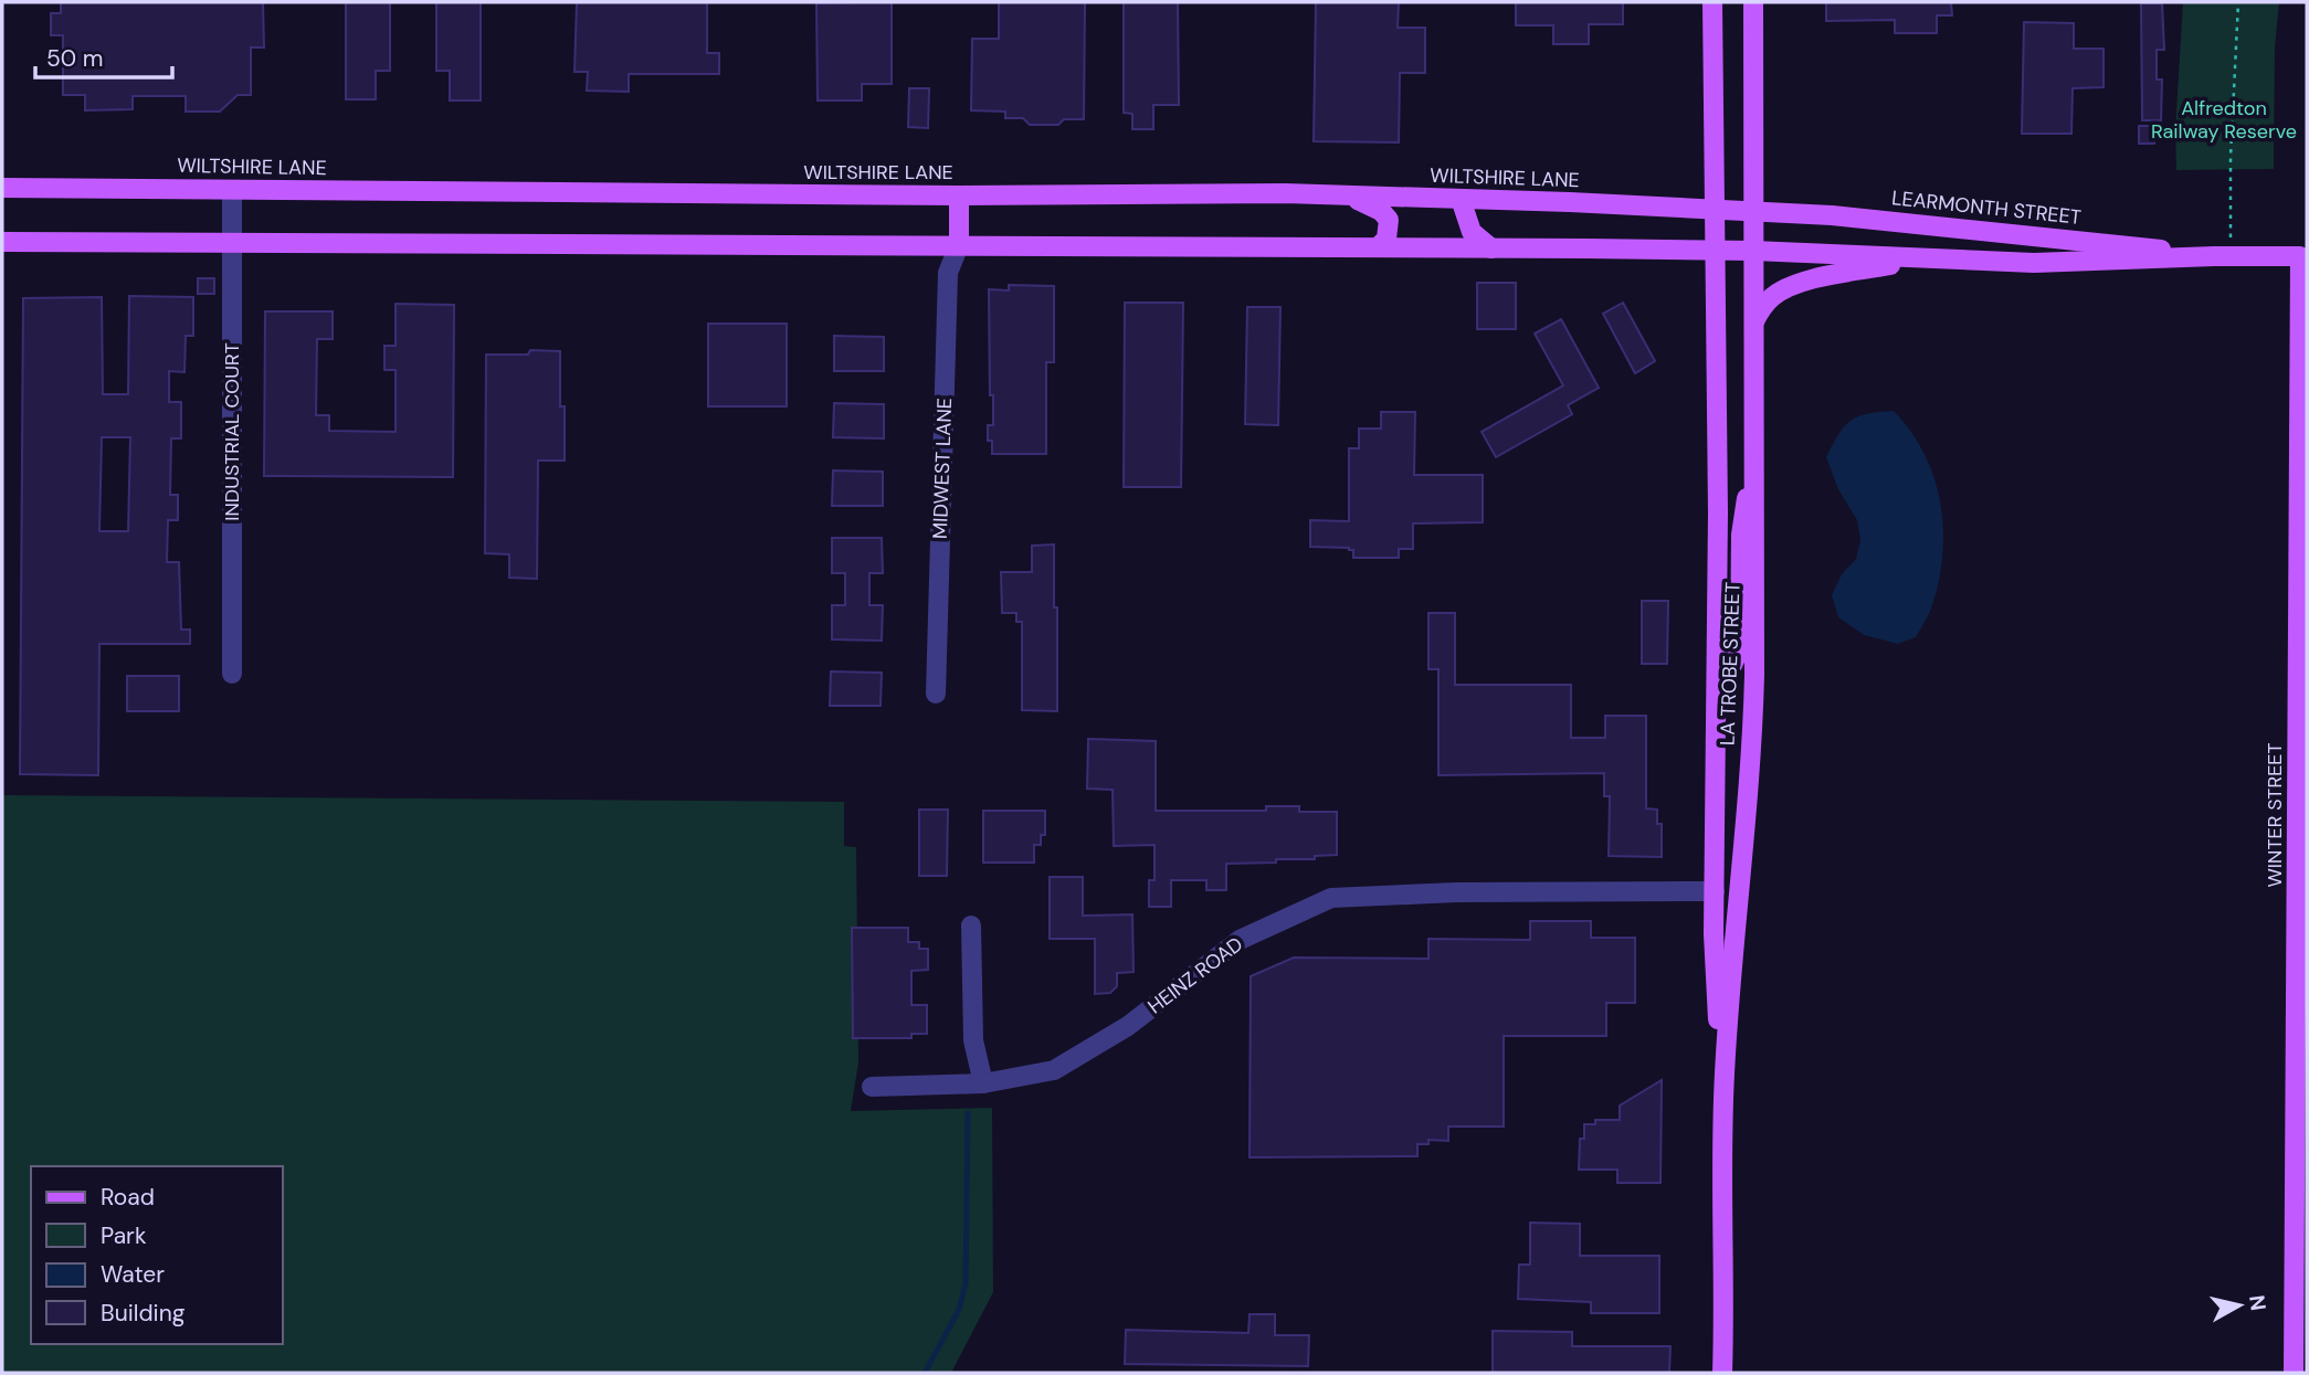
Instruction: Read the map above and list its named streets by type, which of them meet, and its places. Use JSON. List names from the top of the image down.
{
  "streets": {
    "main road": [
      "WILTSHIRE LANE",
      "LEARMONTH STREET",
      "LA TROBE STREET",
      "WINTER STREET"
    ],
    "street": ["INDUSTRIAL COURT", "MIDWEST LANE", "HEINZ ROAD"]
  },
  "crossings": [
    ["WILTSHIRE LANE", "LEARMONTH STREET"],
    ["WILTSHIRE LANE", "INDUSTRIAL COURT"],
    ["WILTSHIRE LANE", "LA TROBE STREET"],
    ["LEARMONTH STREET", "LA TROBE STREET"],
    ["LEARMONTH STREET", "WINTER STREET"],
    ["LA TROBE STREET", "HEINZ ROAD"]
  ],
  "parks": ["Alfredton Railway Reserve"],
  "legend": [
    "Road",
    "Park",
    "Water",
    "Building"
  ],
  "scale_bar": "50 m",
  "north": "right"
}
